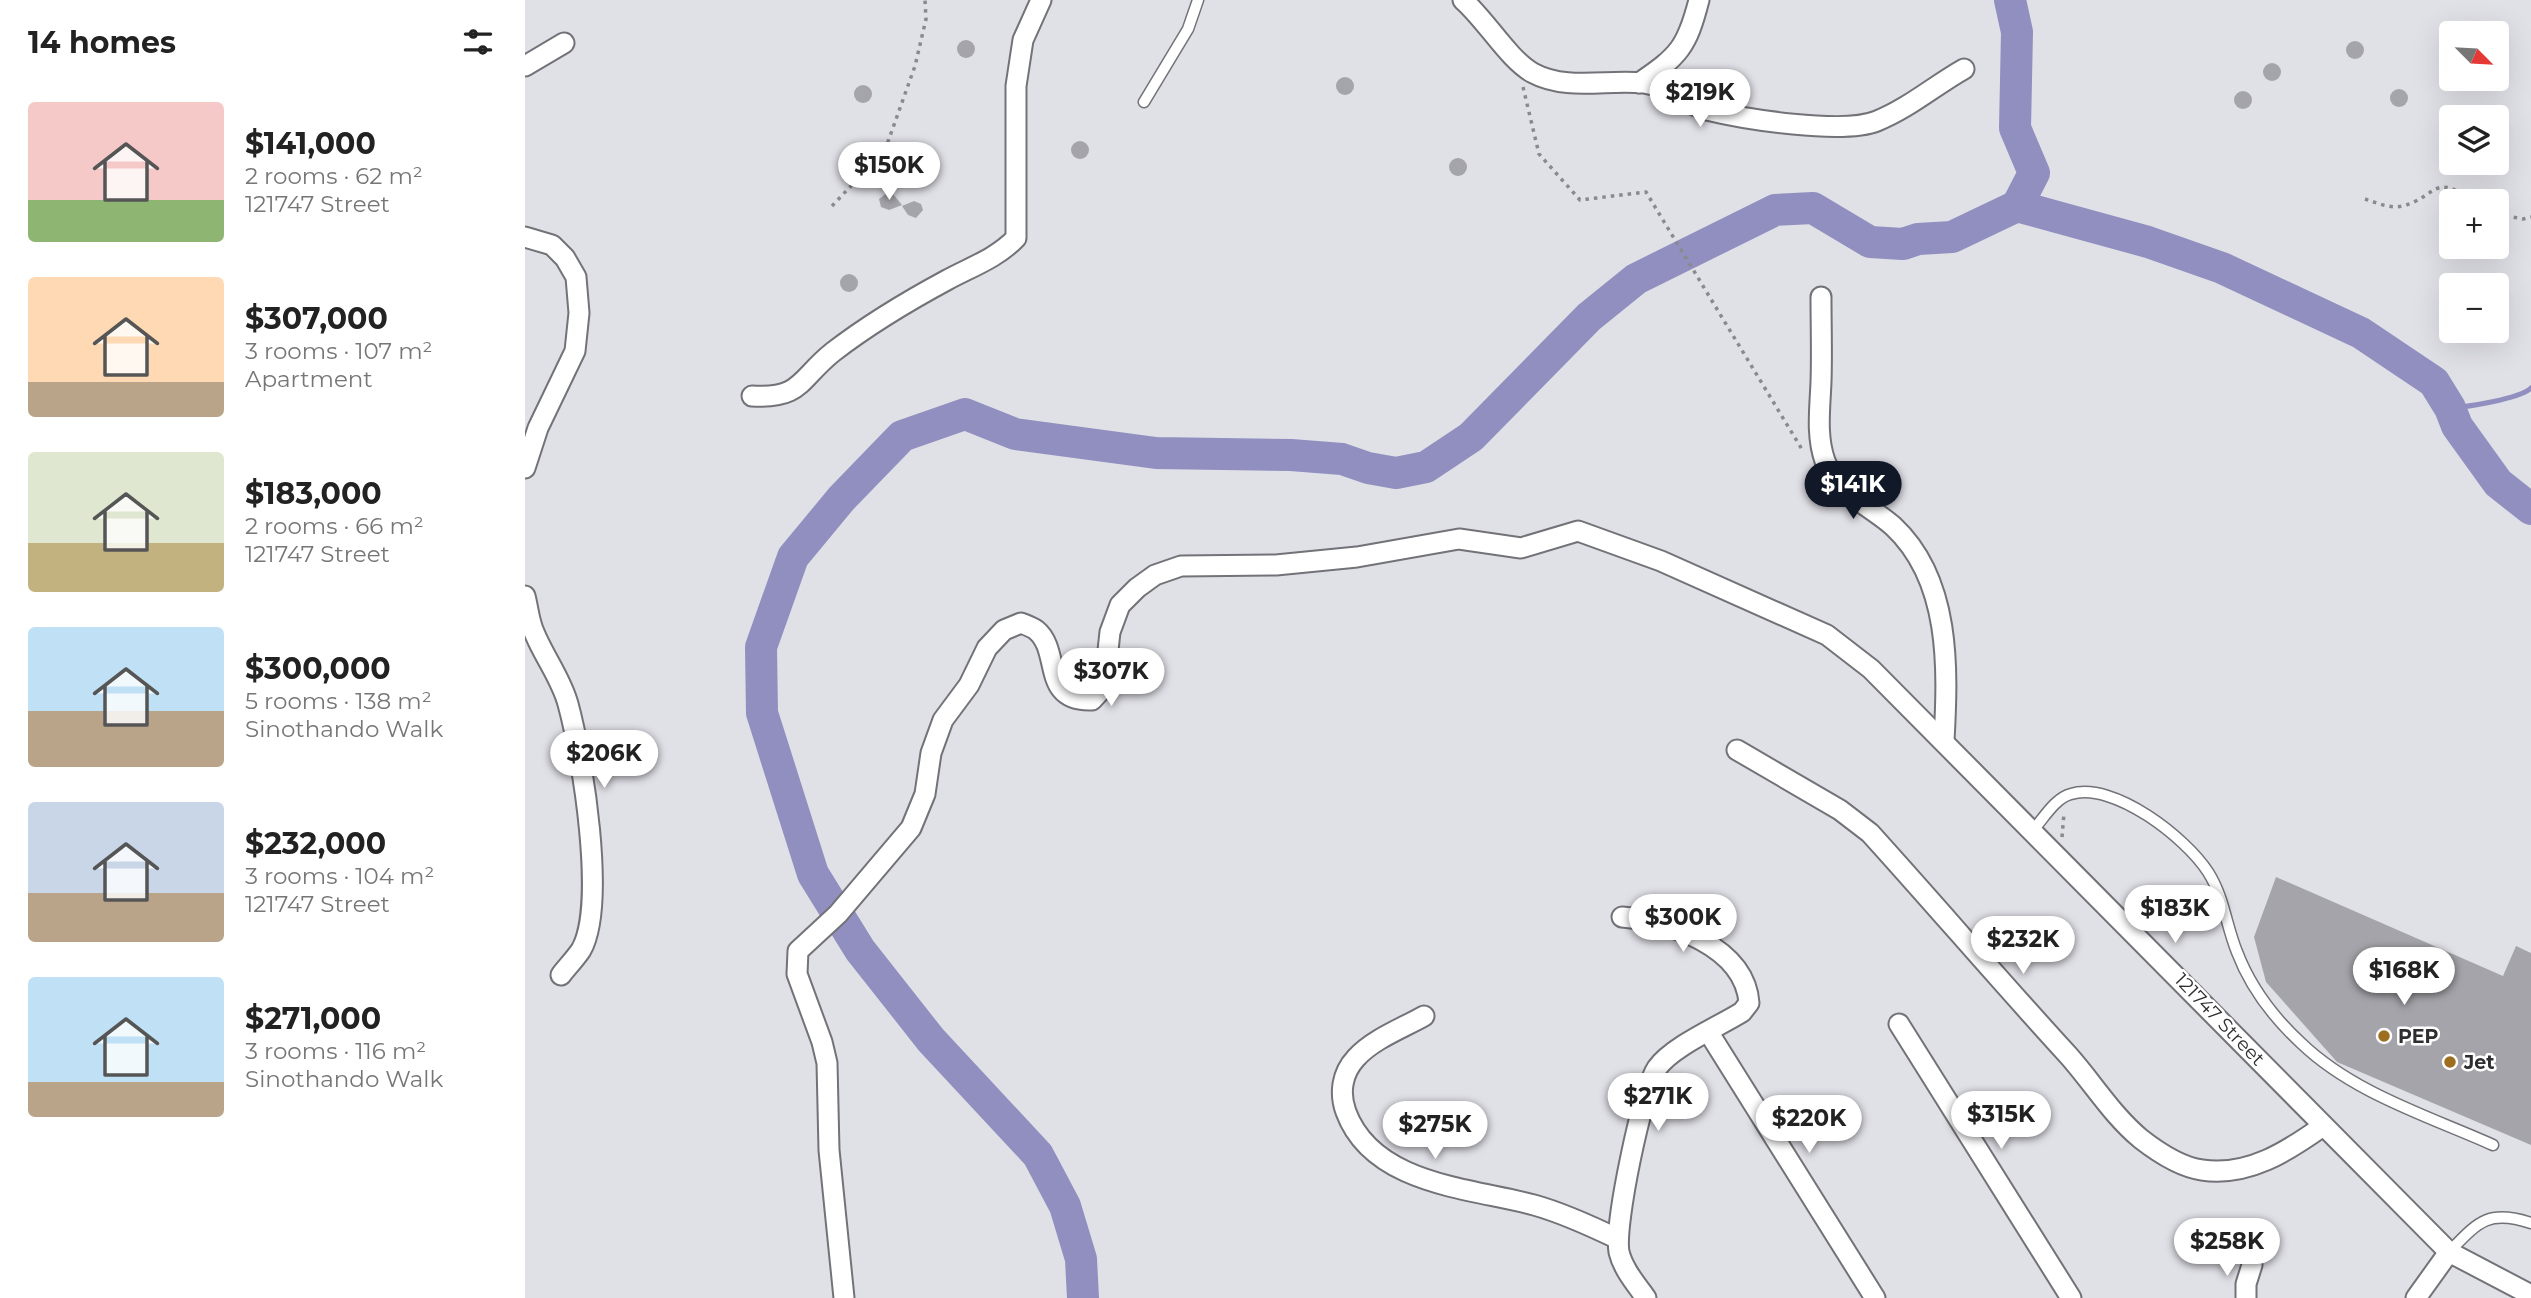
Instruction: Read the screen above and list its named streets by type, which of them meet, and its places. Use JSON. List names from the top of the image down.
{
  "streets": {
    "street": ["121747 Street"]
  },
  "places": ["PEP", "Jet"],
  "north": "bottom right",
  "page": {
    "heading": "14 homes",
    "map_buttons": ["+", "−"],
    "price": [
      "$219K",
      "$150K",
      "$141K",
      "$307K",
      "$206K",
      "$183K",
      "$300K",
      "$232K",
      "$168K",
      "$271K",
      "$315K",
      "$220K",
      "$275K",
      "$258K"
    ],
    "list": [
      {
        "name": "$141,000",
        "note": "2 rooms · 62 m² · 121747 Street"
      },
      {
        "name": "$307,000",
        "note": "3 rooms · 107 m² · Apartment"
      },
      {
        "name": "$183,000",
        "note": "2 rooms · 66 m² · 121747 Street"
      },
      {
        "name": "$300,000",
        "note": "5 rooms · 138 m² · Sinothando Walk"
      },
      {
        "name": "$232,000",
        "note": "3 rooms · 104 m² · 121747 Street"
      },
      {
        "name": "$271,000",
        "note": "3 rooms · 116 m² · Sinothando Walk"
      }
    ]
  }
}
